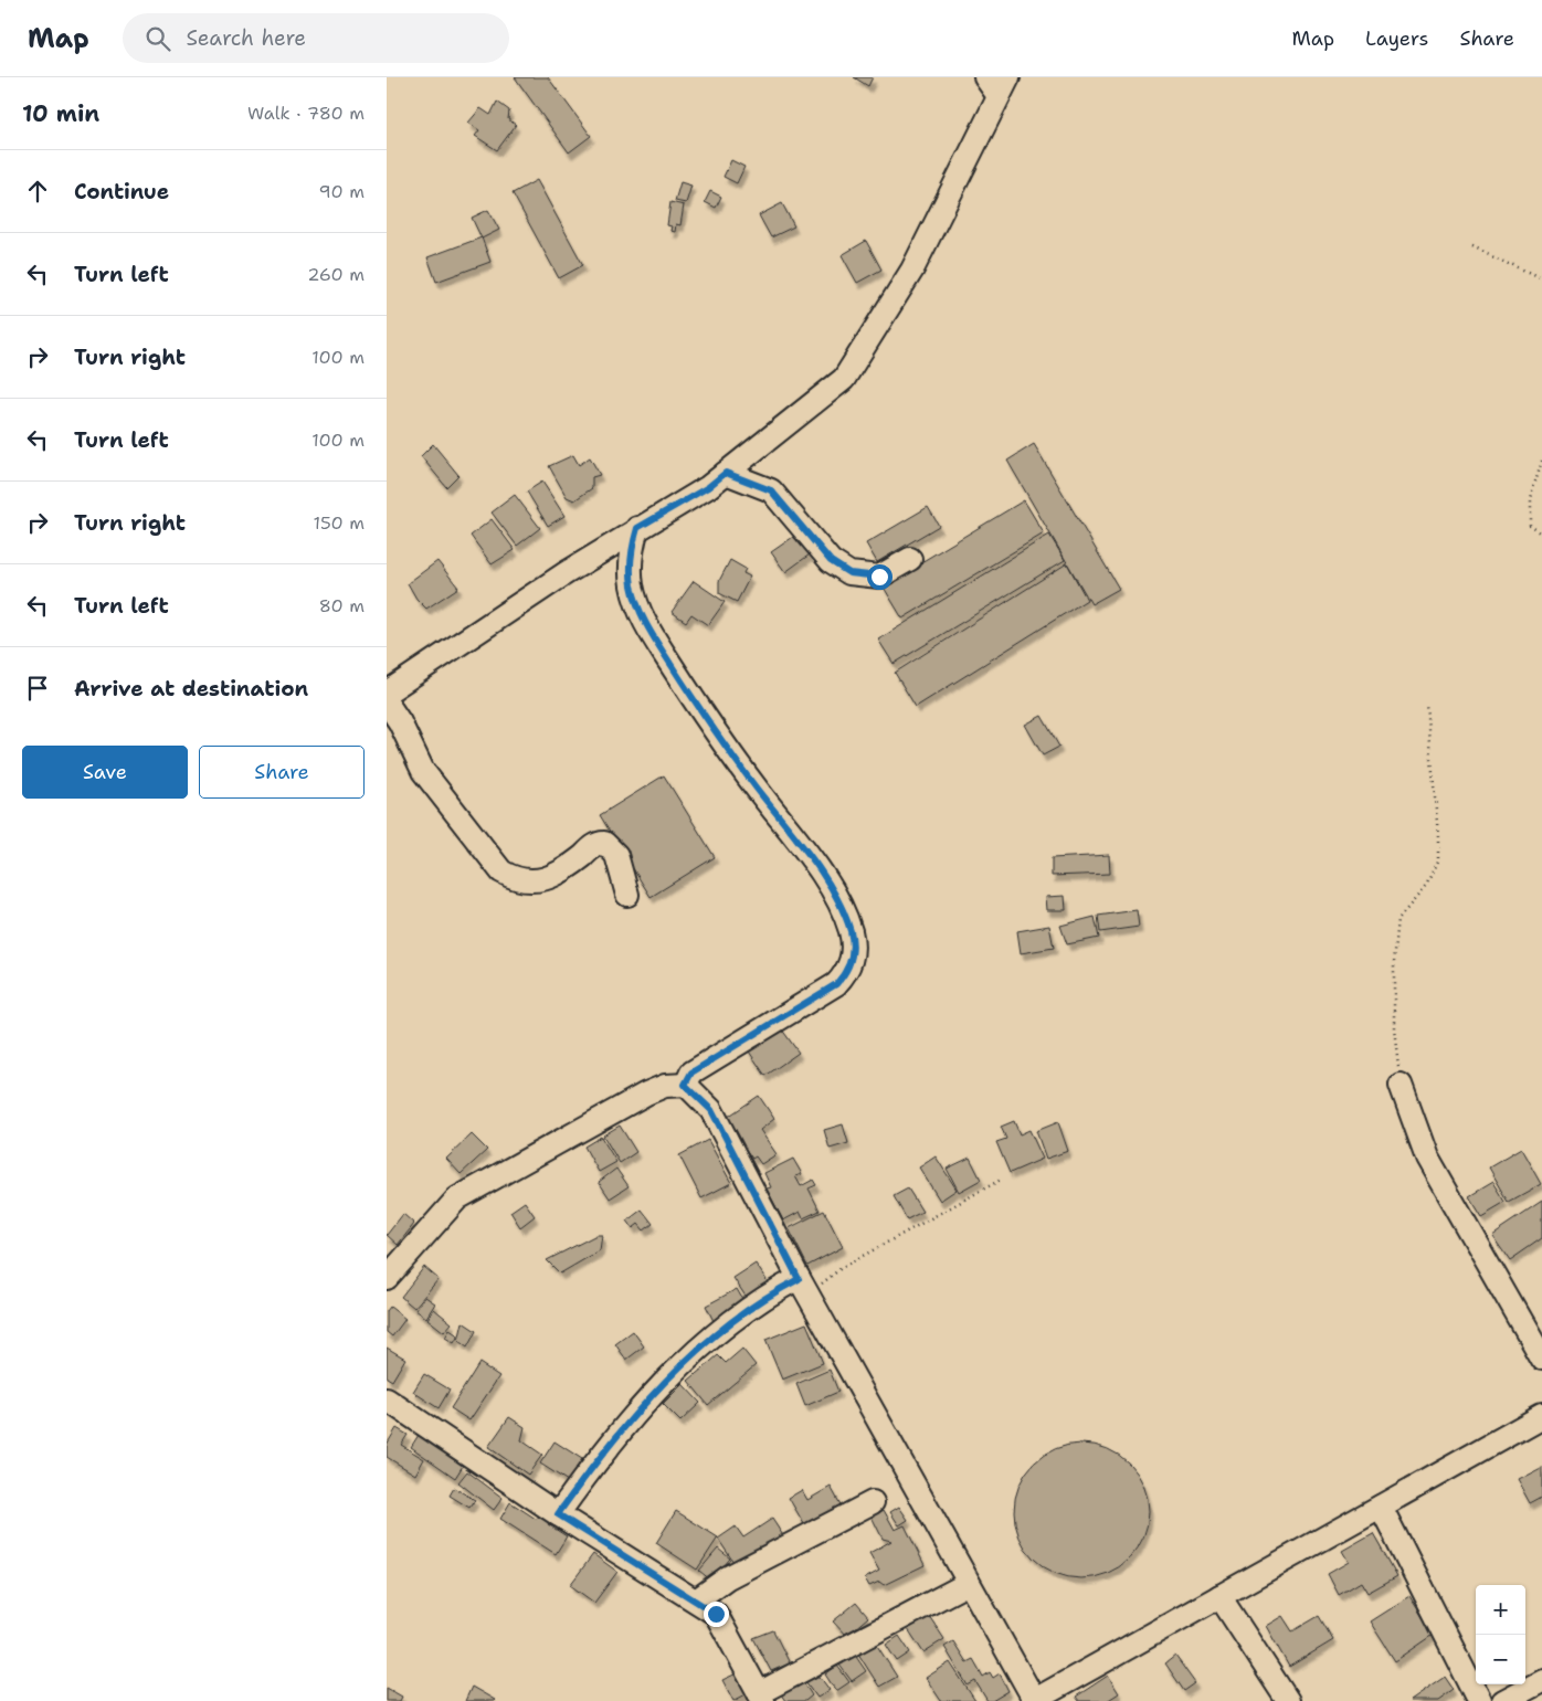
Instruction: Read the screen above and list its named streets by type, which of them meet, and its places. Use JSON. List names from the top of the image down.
{
  "page": {
    "header": "Map",
    "search": "Search here",
    "nav": ["Map", "Layers", "Share"],
    "heading": ["10 min", "Walk · 780 m"],
    "list": [
      ["Continue", "90 m"],
      ["Turn left", "260 m"],
      ["Turn right", "100 m"],
      ["Turn left", "100 m"],
      ["Turn right", "150 m"],
      ["Turn left", "80 m"],
      "Arrive at destination"
    ],
    "buttons": ["Save", "Share"],
    "map_buttons": ["+", "−"]
  }
}
